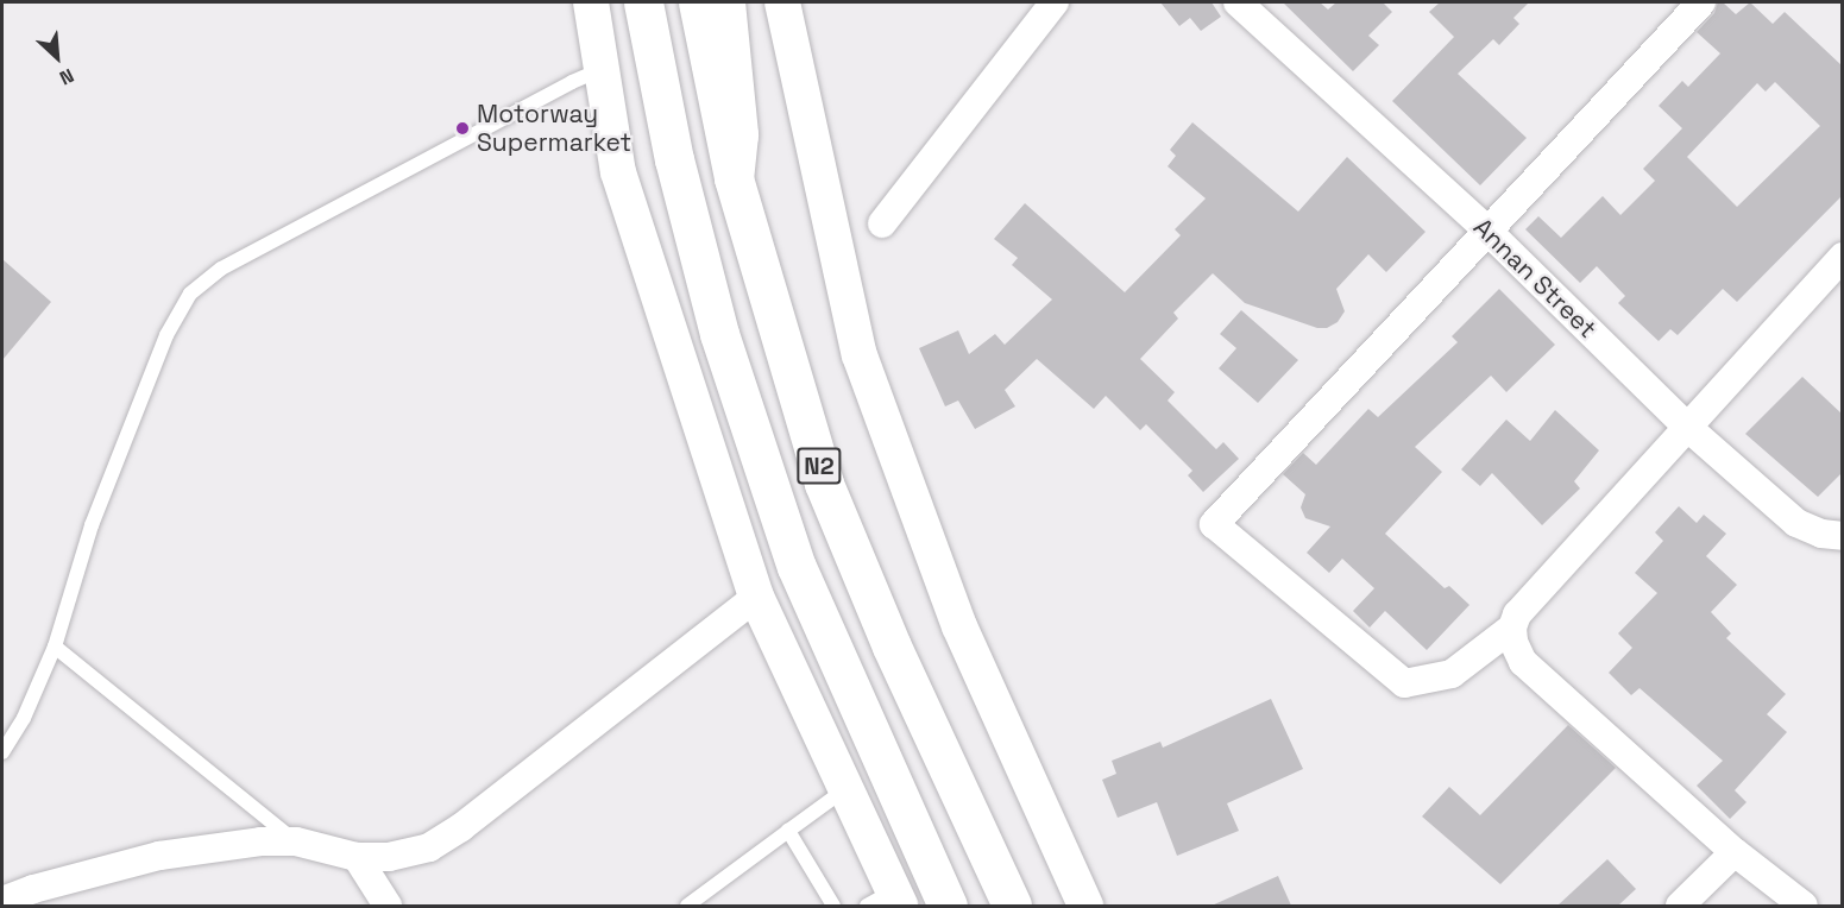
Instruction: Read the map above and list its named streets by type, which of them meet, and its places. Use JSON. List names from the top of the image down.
{
  "streets": {
    "highway": ["N2"],
    "street": ["Annan Street"]
  },
  "places": ["Motorway Supermarket"],
  "north": "bottom right"
}
